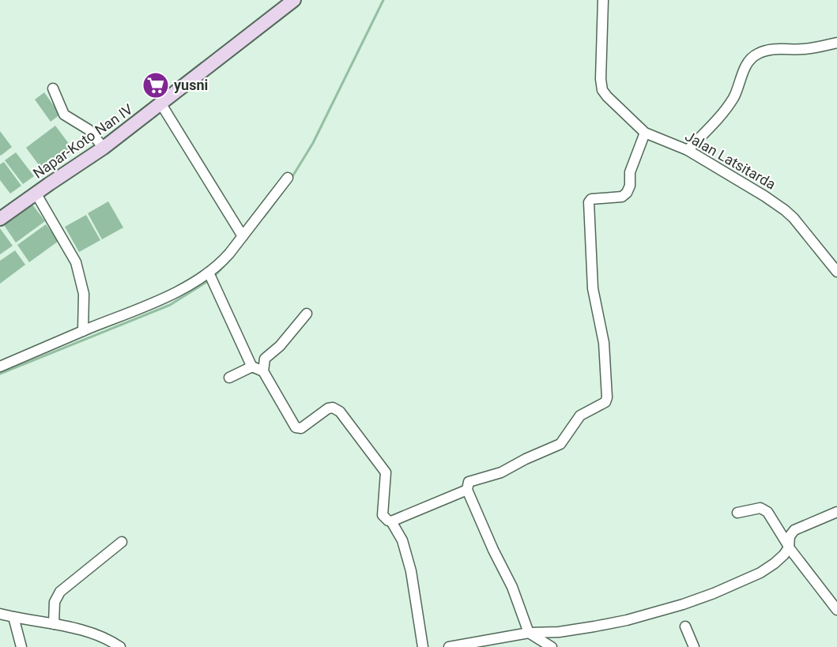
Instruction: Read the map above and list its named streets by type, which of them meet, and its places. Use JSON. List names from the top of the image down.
{
  "streets": {
    "street": ["Napar-Koto Nan IV", "Jalan Latsitarda"]
  },
  "places": {
    "supermarket": ["yusni"]
  }
}
